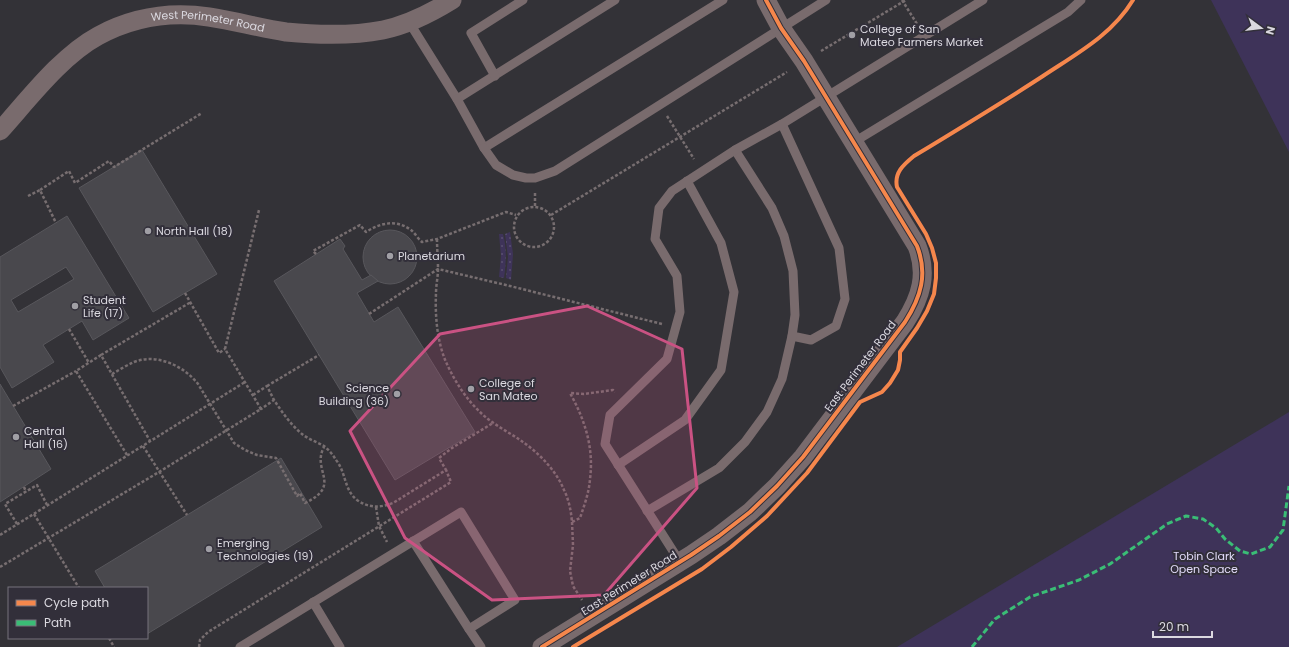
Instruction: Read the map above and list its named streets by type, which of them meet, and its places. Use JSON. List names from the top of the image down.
{
  "streets": {
    "street": ["West Perimeter Road", "East Perimeter Road"]
  },
  "parks": ["Tobin Clark Open Space"],
  "places": [
    "College of San Mateo Farmers Market",
    "North Hall (18)",
    "Planetarium",
    "Student Life (17)",
    "College of San Mateo",
    "Science Building (36)",
    "Central Hall (16)",
    "Emerging Technologies (19)"
  ],
  "legend": ["Cycle path", "Path"],
  "scale_bar": "20 m",
  "north": "right"
}
